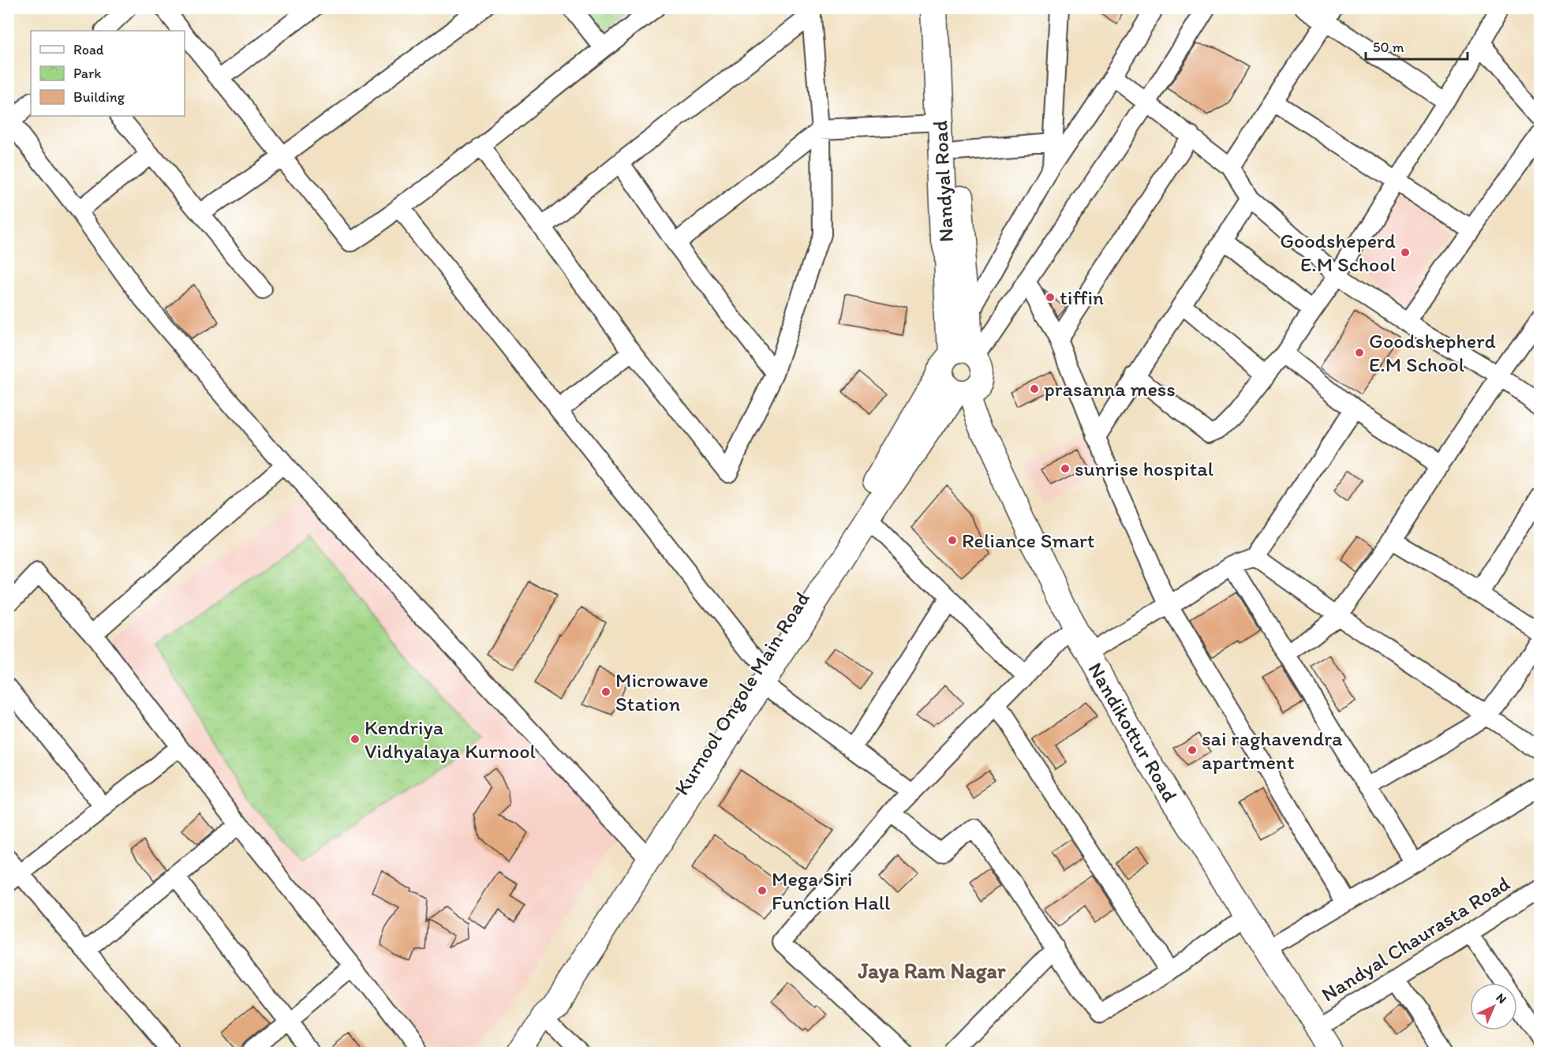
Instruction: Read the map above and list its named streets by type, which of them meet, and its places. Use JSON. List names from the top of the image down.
{
  "streets": {
    "main road": ["Nandyal Road", "Kurnool Ongole Main Road", "Nandikottur Road"],
    "street": ["Nandyal Chaurasta Road"]
  },
  "crossings": [
    ["Nandyal Road", "Kurnool Ongole Main Road"],
    ["Kurnool Ongole Main Road", "Nandikottur Road"],
    ["Nandikottur Road", "Nandyal Chaurasta Road"]
  ],
  "districts": ["Jaya Ram Nagar"],
  "places": [
    "Goodsheperd E.M School",
    "tiffin",
    "Goodshepherd E.M School",
    "prasanna mess",
    "sunrise hospital",
    "Reliance Smart",
    "Microwave Station",
    "Kendriya Vidhyalaya Kurnool",
    "sai raghavendra apartment",
    "Mega Siri Function Hall"
  ],
  "legend": ["Road", "Park", "Building"],
  "scale_bar": "50 m",
  "north": "top right"
}
